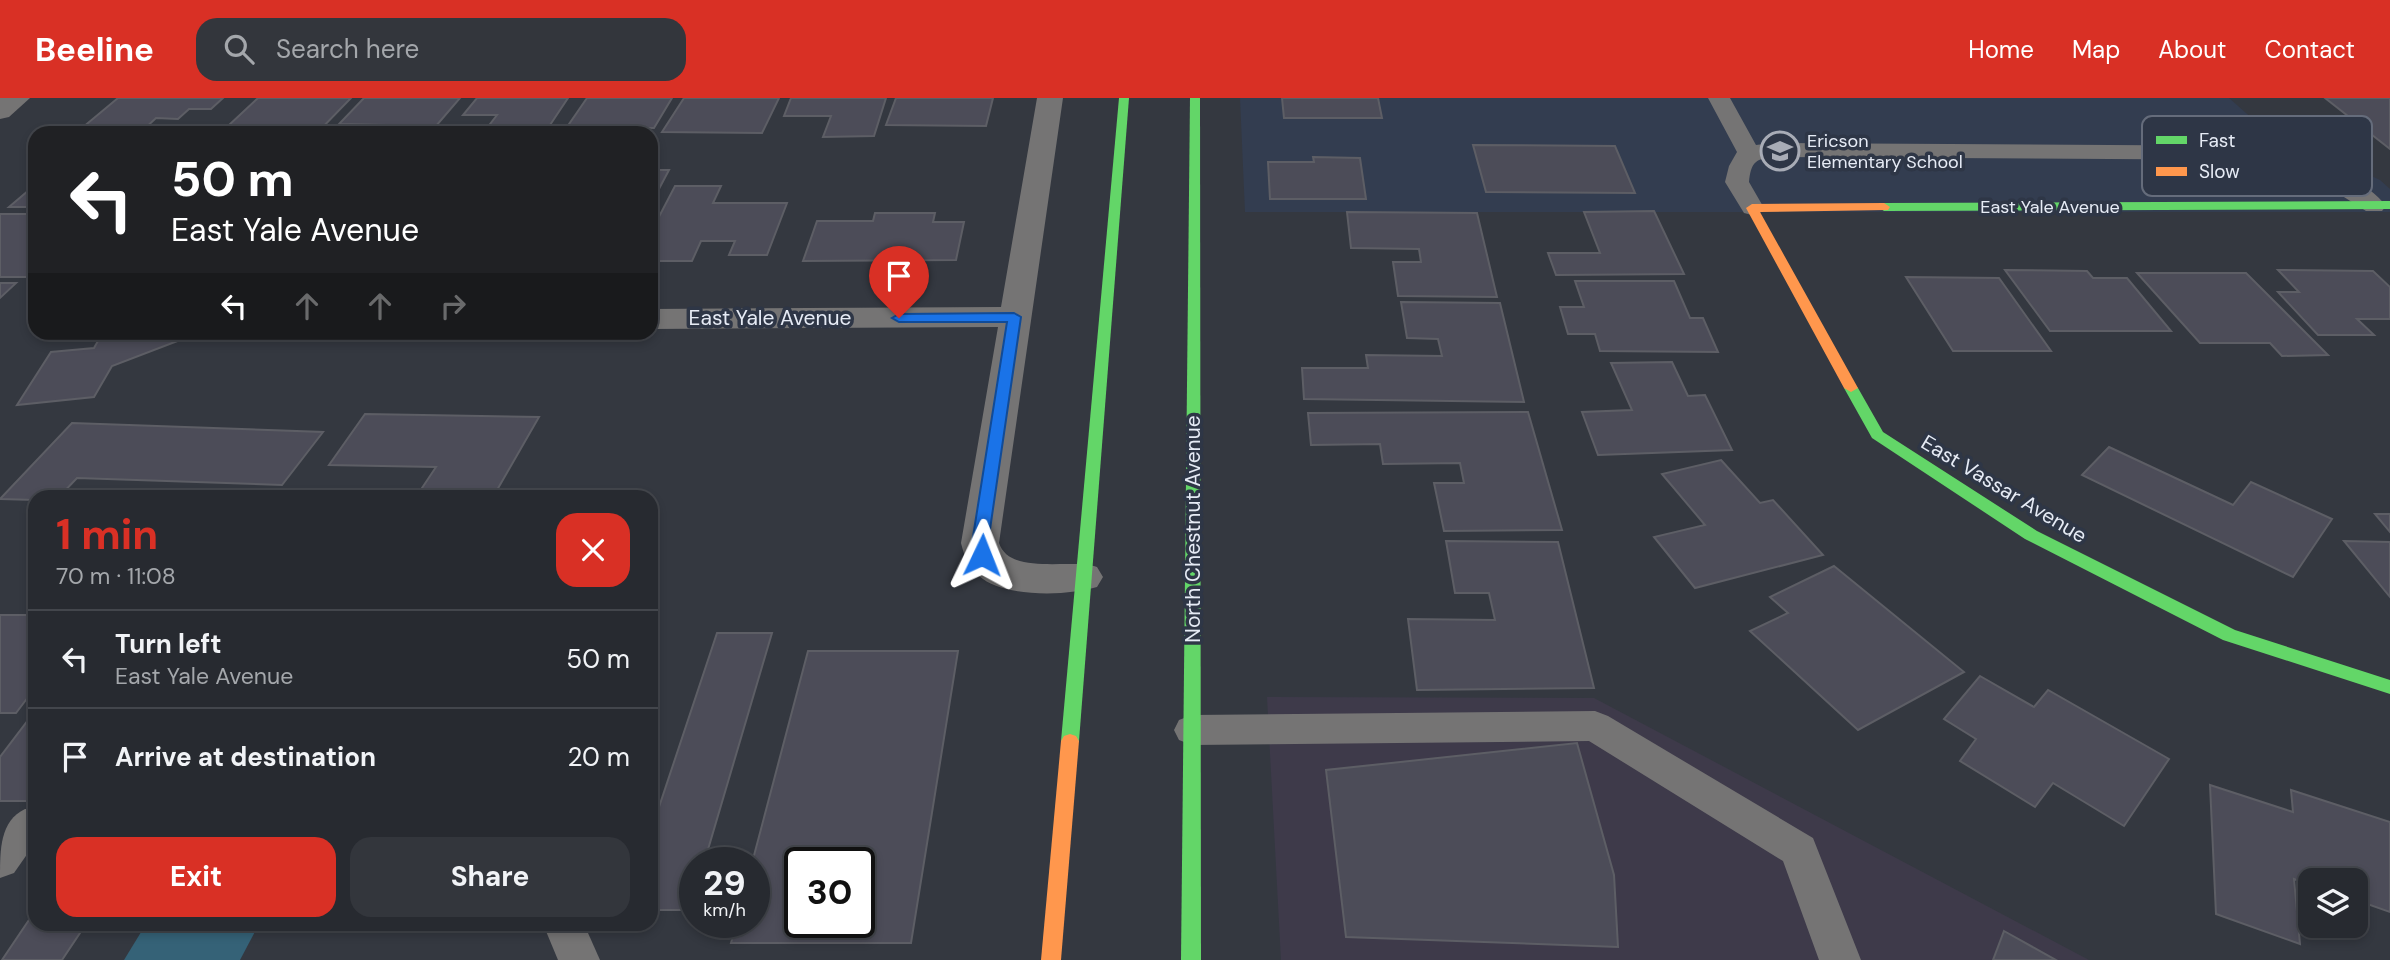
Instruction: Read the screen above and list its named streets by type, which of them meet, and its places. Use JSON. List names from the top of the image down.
{
  "streets": {
    "main road": ["East Yale Avenue", "East Vassar Avenue", "North Chestnut Avenue"]
  },
  "crossings": [
    ["East Yale Avenue", "East Vassar Avenue"]
  ],
  "places": {
    "school or university": ["Ericson Elementary School"]
  },
  "legend": ["Fast", "Slow"],
  "page": {
    "header": "Beeline",
    "search": "Search here",
    "nav": [
      "Home",
      "Map",
      "About",
      "Contact"
    ],
    "turn": ["50 m", "East Yale Avenue"],
    "heading": ["1 min", "70 m · 11:08"],
    "list": [
      {
        "name": "Turn left",
        "note": "East Yale Avenue",
        "value": "50 m"
      },
      {
        "name": "Arrive at destination",
        "value": "20 m"
      }
    ],
    "buttons": ["Exit", "Share"],
    "speed": "29 km/h",
    "limit": "30"
  }
}
